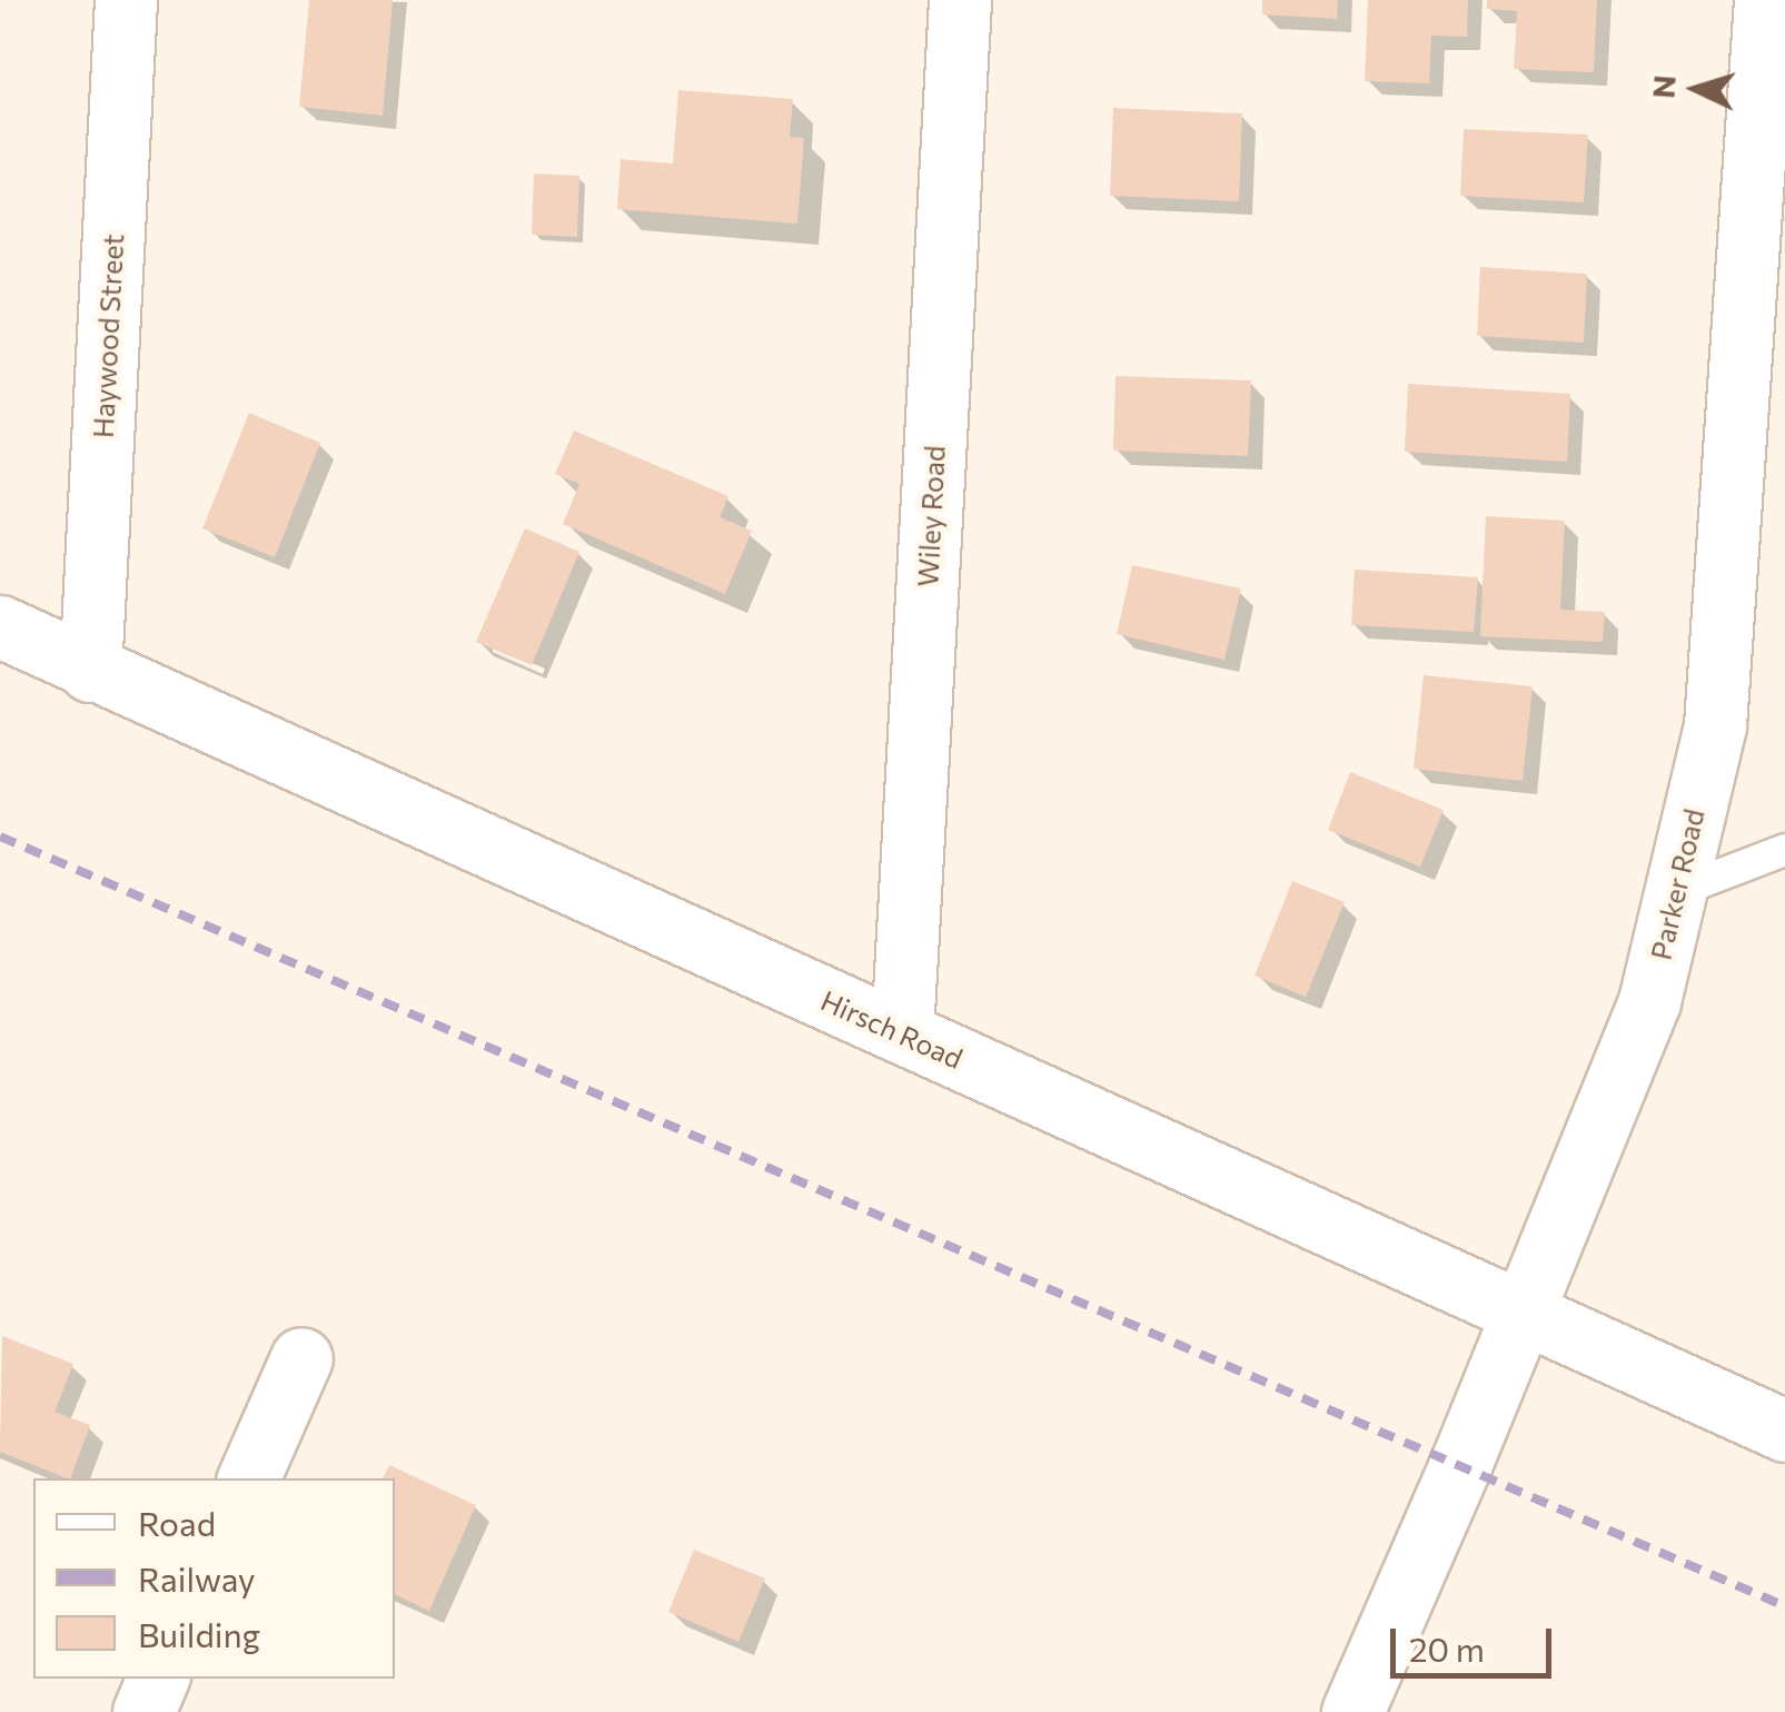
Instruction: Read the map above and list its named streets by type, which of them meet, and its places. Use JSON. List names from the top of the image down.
{
  "streets": {
    "main road": [
      "Haywood Street",
      "Wiley Road",
      "Parker Road",
      "Hirsch Road"
    ]
  },
  "crossings": [
    ["Haywood Street", "Hirsch Road"],
    ["Wiley Road", "Hirsch Road"],
    ["Parker Road", "Hirsch Road"]
  ],
  "legend": ["Road", "Railway", "Building"],
  "scale_bar": "20 m",
  "north": "left"
}
